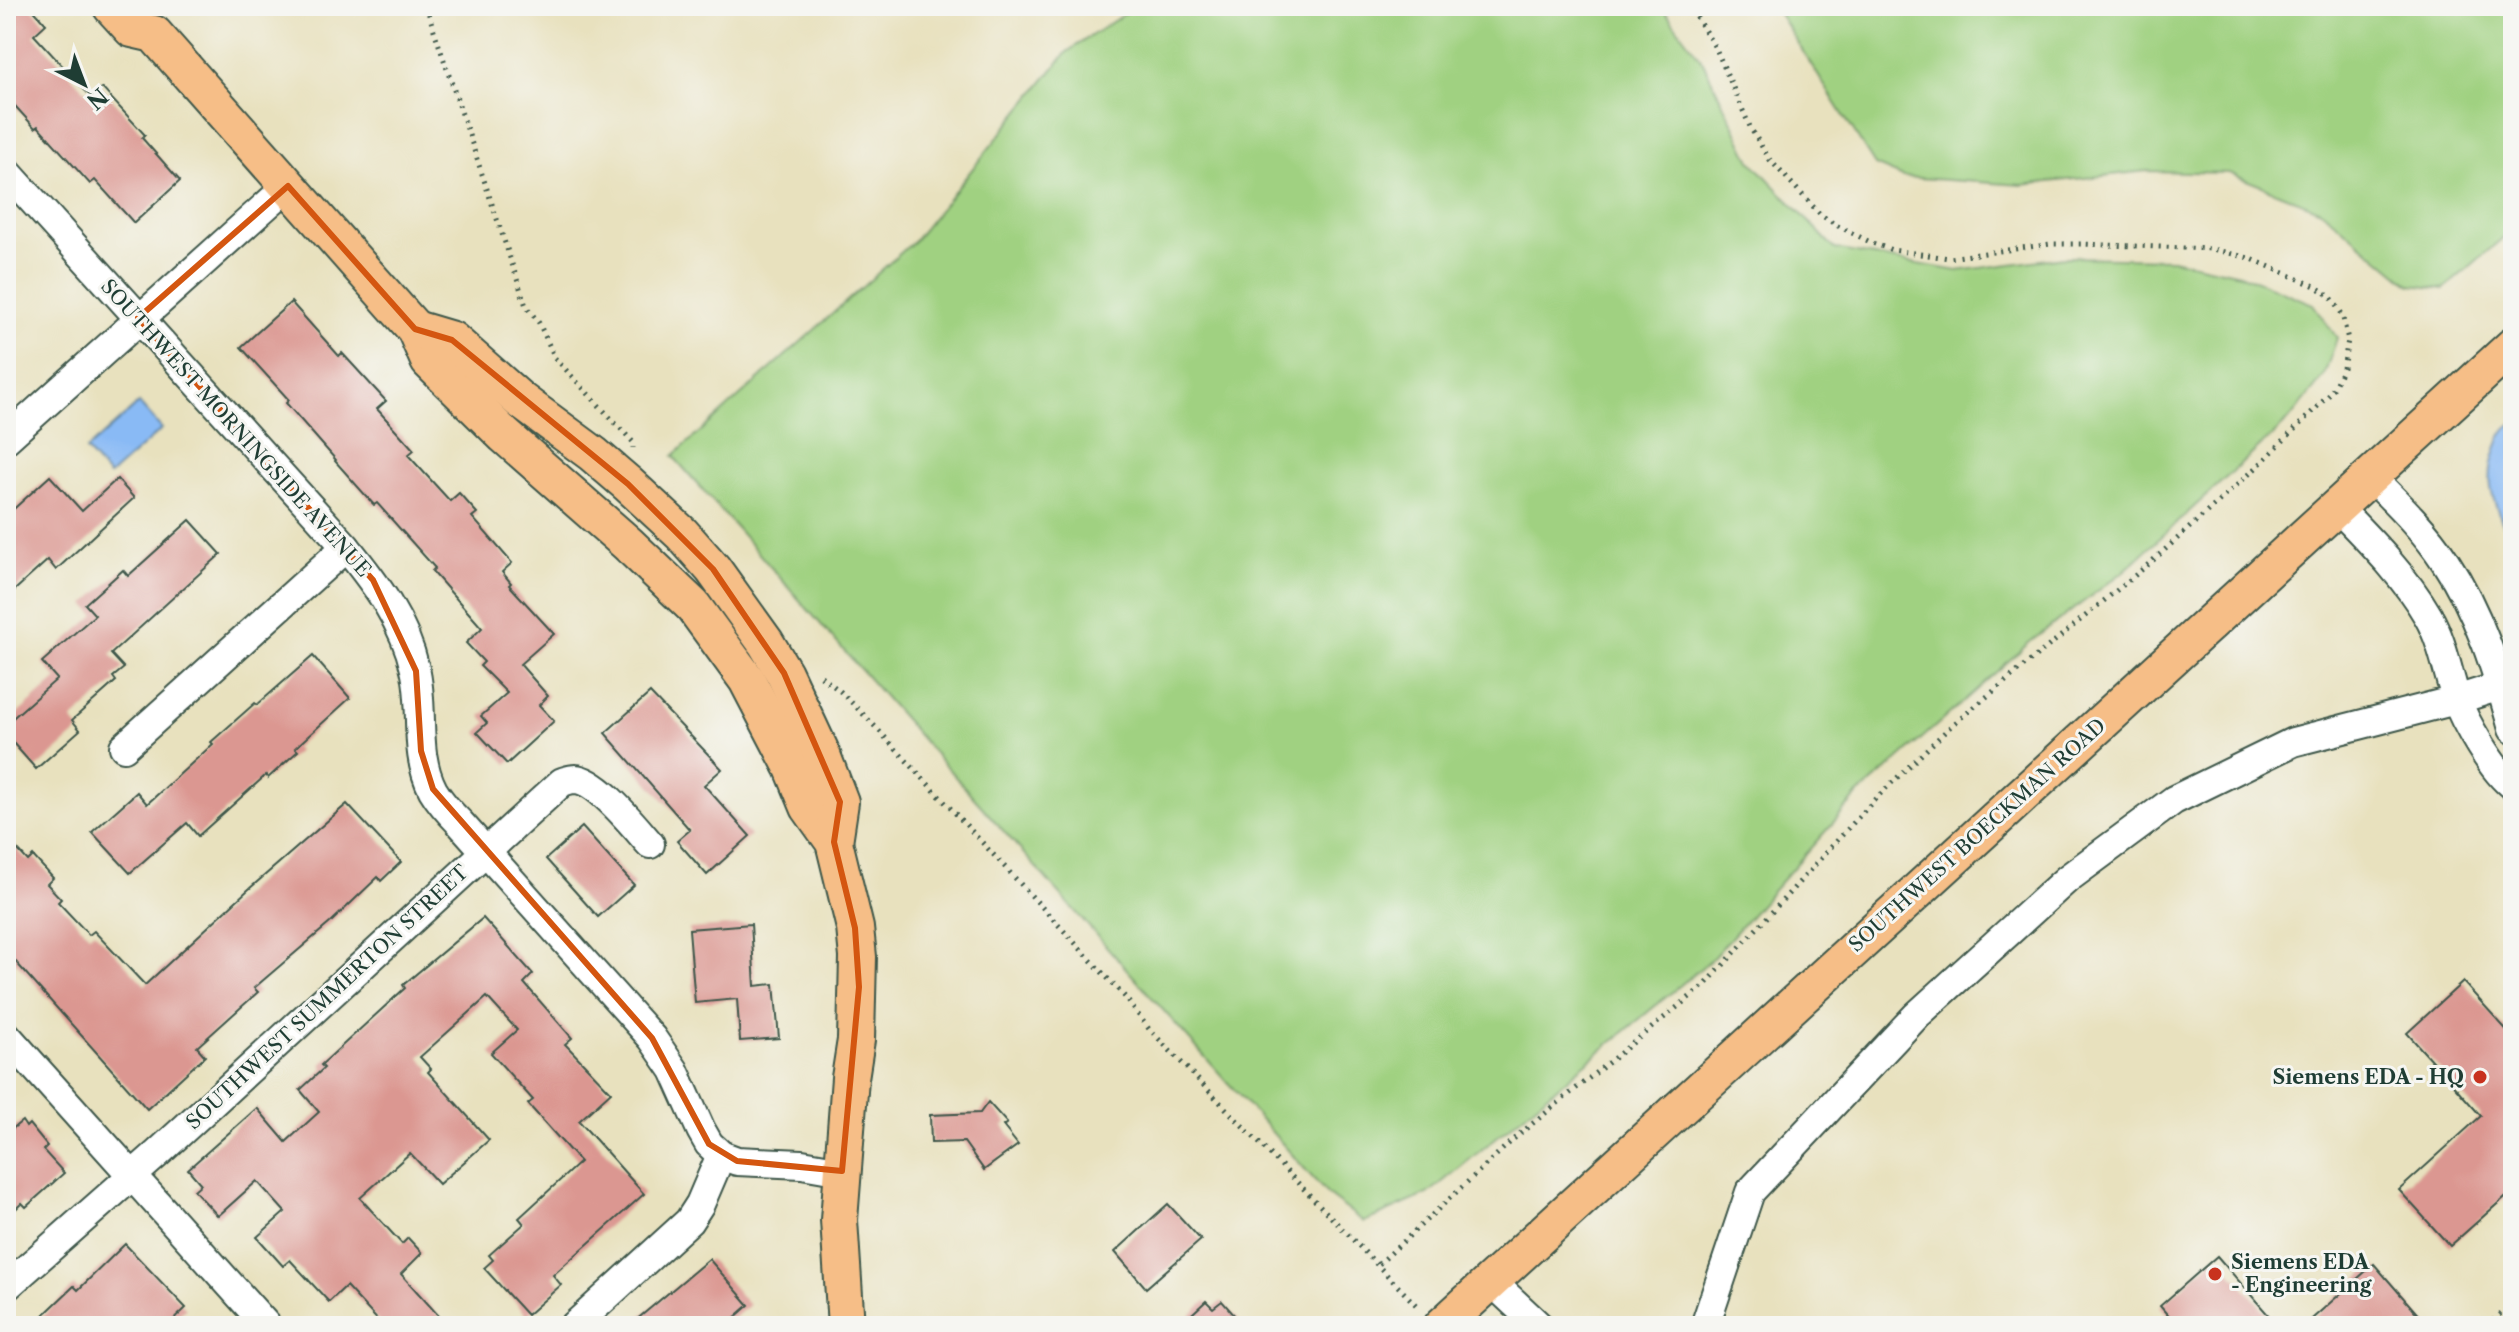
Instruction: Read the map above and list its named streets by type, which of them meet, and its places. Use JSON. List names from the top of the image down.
{
  "streets": {
    "main road": ["SOUTHWEST BOECKMAN ROAD"],
    "street": ["SOUTHWEST MORNINGSIDE AVENUE", "SOUTHWEST SUMMERTON STREET"]
  },
  "crossings": [
    ["SOUTHWEST MORNINGSIDE AVENUE", "SOUTHWEST SUMMERTON STREET"]
  ],
  "places": ["Siemens EDA - HQ", "Siemens EDA - Engineering"],
  "north": "bottom right"
}
